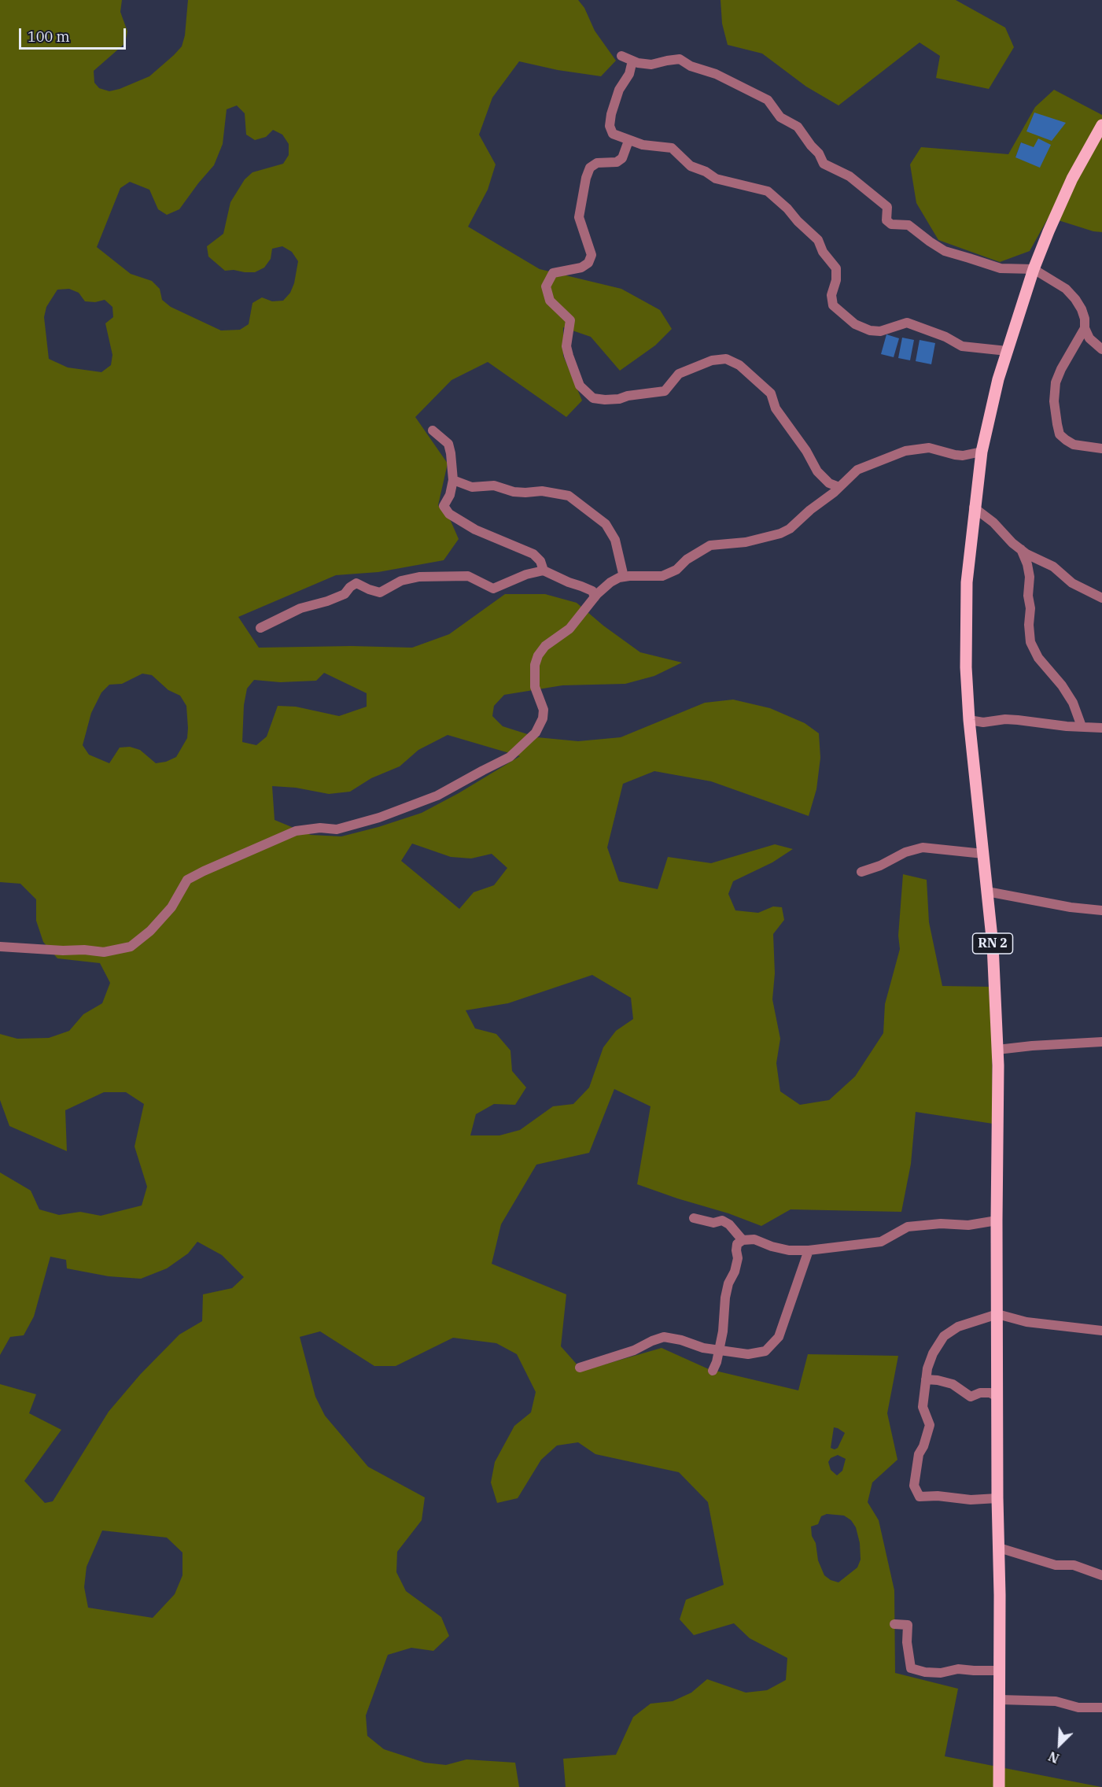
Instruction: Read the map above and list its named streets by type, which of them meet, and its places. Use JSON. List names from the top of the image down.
{
  "streets": {
    "main road": ["RN 2"]
  },
  "scale_bar": "100 m",
  "north": "bottom left"
}
